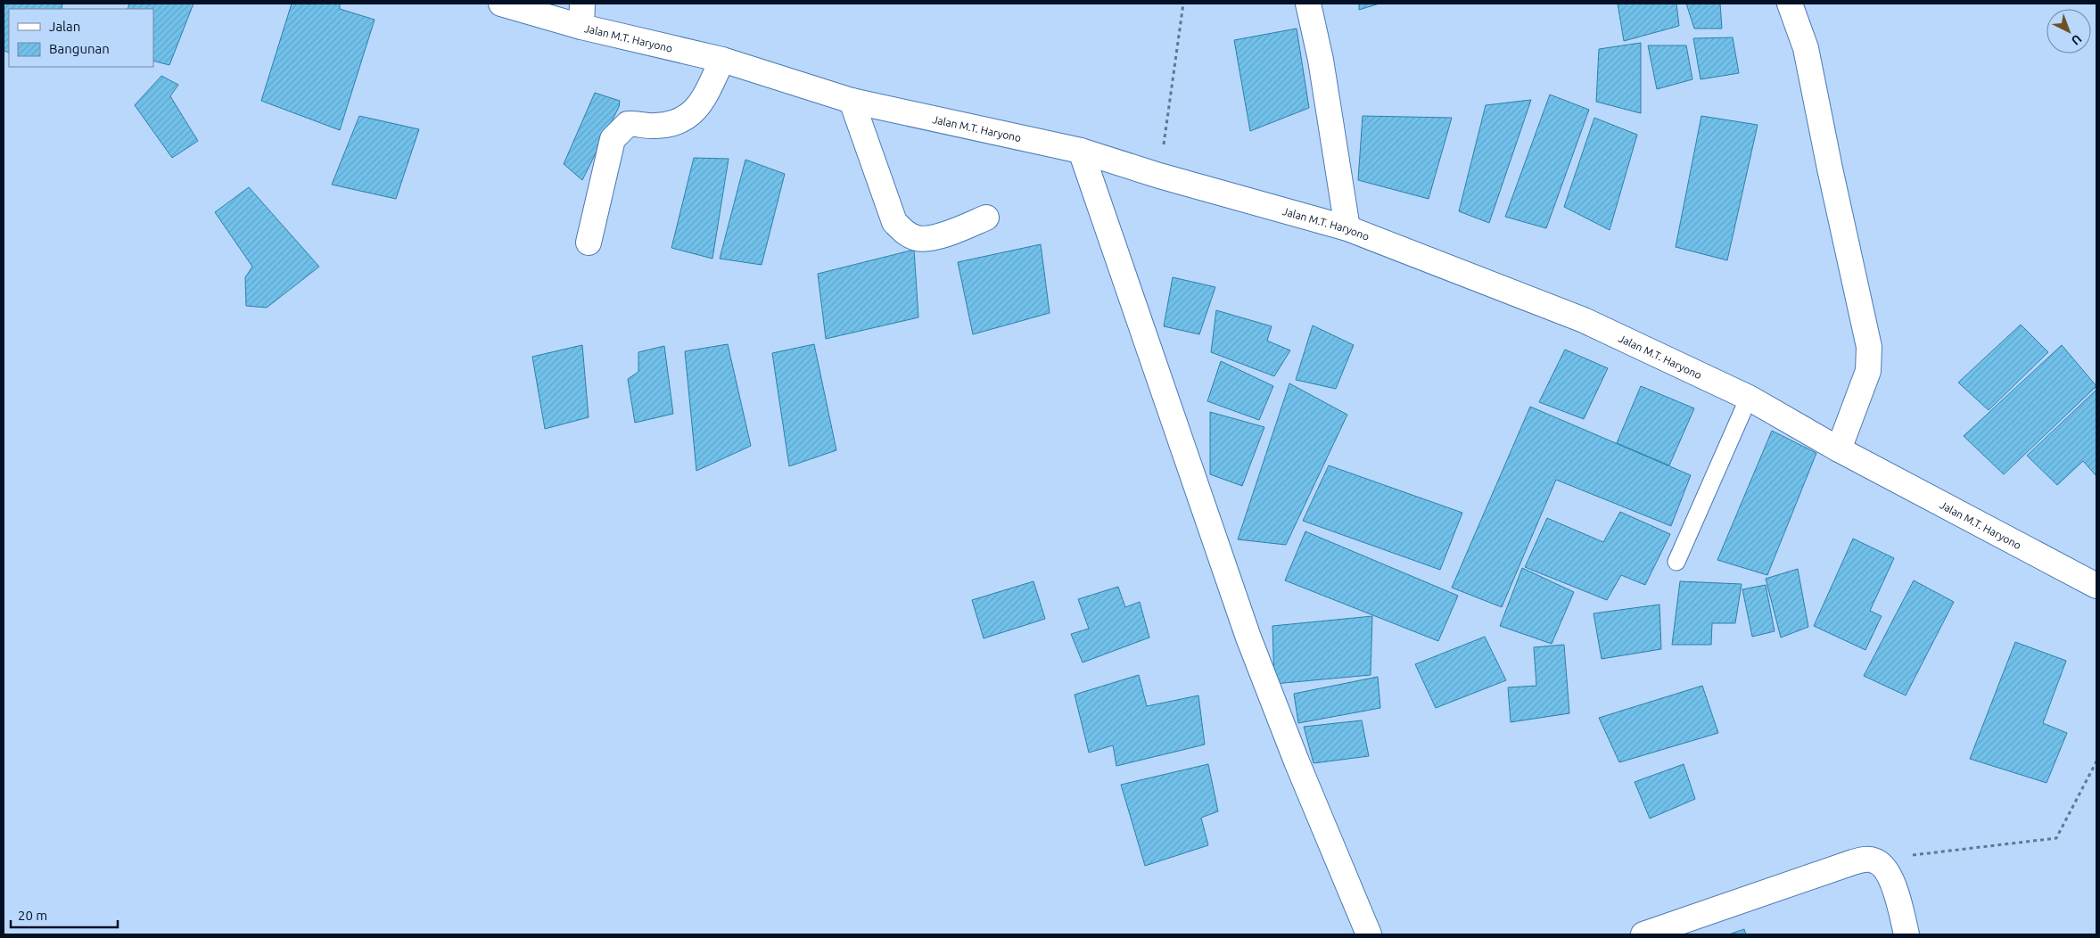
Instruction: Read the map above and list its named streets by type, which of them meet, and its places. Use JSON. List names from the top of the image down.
{
  "streets": {
    "main road": ["Jalan M.T. Haryono"]
  },
  "legend": ["Jalan", "Bangunan"],
  "scale_bar": "20 m",
  "north": "bottom right"
}
